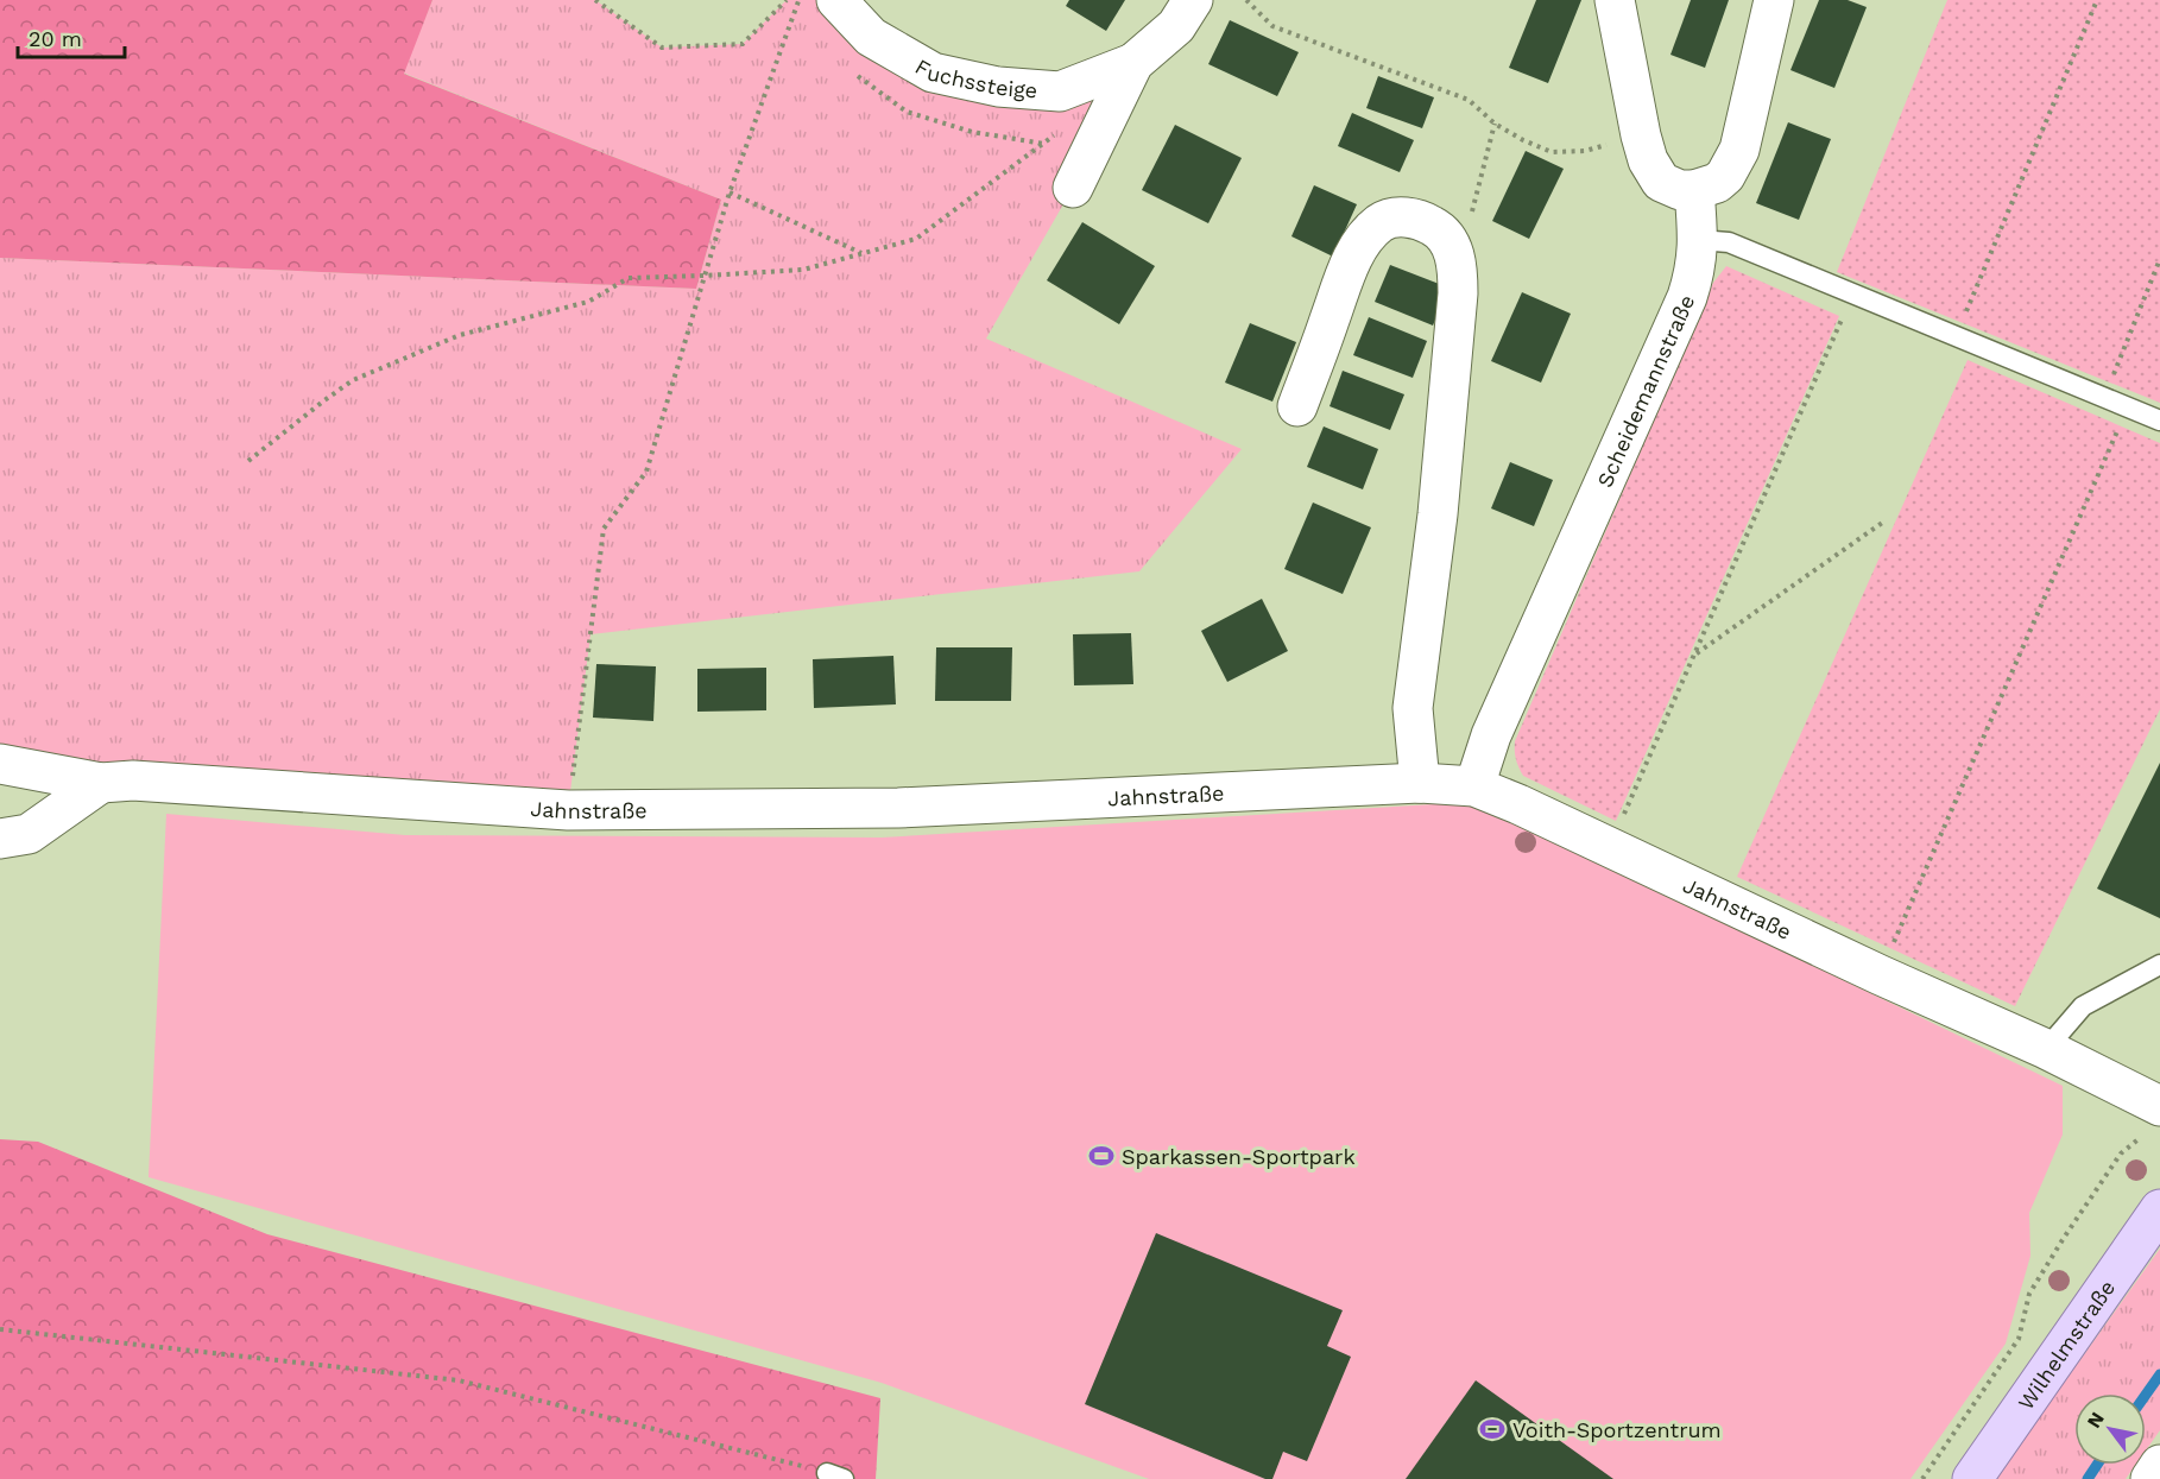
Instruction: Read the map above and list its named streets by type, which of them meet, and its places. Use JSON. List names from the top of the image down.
{
  "streets": {
    "main road": ["Wilhelmstraße"],
    "street": ["Fuchssteige", "Scheidemannstraße", "Jahnstraße"]
  },
  "crossings": [
    ["Scheidemannstraße", "Jahnstraße"]
  ],
  "places": {
    "sports": ["Sparkassen-Sportpark", "Voith-Sportzentrum"]
  },
  "scale_bar": "20 m",
  "north": "top left"
}
